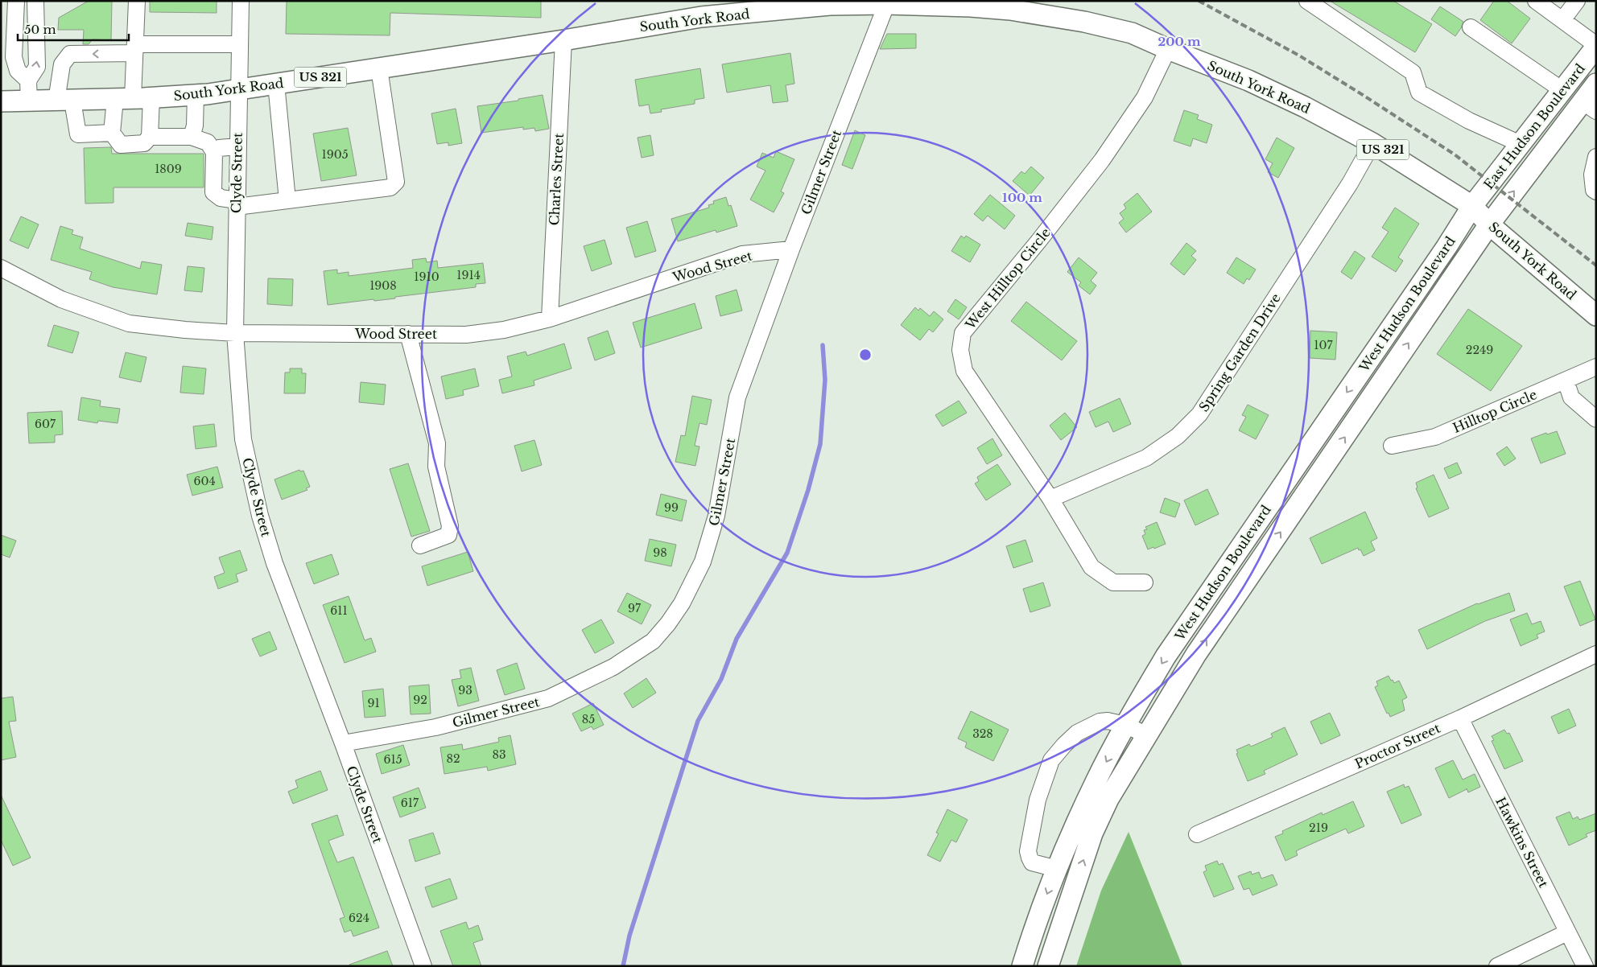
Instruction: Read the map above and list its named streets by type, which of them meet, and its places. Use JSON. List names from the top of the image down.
{
  "streets": {
    "main road": [
      "South York Road",
      "US 321",
      "East Hudson Boulevard",
      "West Hudson Boulevard"
    ],
    "street": [
      "Gilmer Street",
      "Clyde Street",
      "Charles Street",
      "Wood Street",
      "West Hilltop Circle",
      "Spring Garden Drive",
      "Hilltop Circle",
      "Proctor Street",
      "Hawkins Street"
    ]
  },
  "crossings": [
    ["South York Road", "East Hudson Boulevard"],
    ["South York Road", "Gilmer Street"],
    ["South York Road", "Clyde Street"],
    ["South York Road", "Charles Street"],
    ["South York Road", "West Hilltop Circle"],
    ["South York Road", "West Hudson Boulevard"],
    ["South York Road", "Spring Garden Drive"],
    ["East Hudson Boulevard", "West Hudson Boulevard"],
    ["Gilmer Street", "Clyde Street"],
    ["Gilmer Street", "Wood Street"],
    ["Clyde Street", "Wood Street"],
    ["Charles Street", "Wood Street"],
    ["West Hilltop Circle", "Spring Garden Drive"],
    ["Proctor Street", "Hawkins Street"]
  ],
  "house_numbers": [
    "1905",
    "1809",
    "1914",
    "1910",
    "1908",
    "107",
    "2249",
    "607",
    "604",
    "99",
    "98",
    "97",
    "611",
    "93",
    "92",
    "91",
    "85",
    "328",
    "83",
    "82",
    "615",
    "617",
    "219",
    "624"
  ],
  "scale_bar": "50 m",
  "rings": ["200 m", "100 m"]
}
